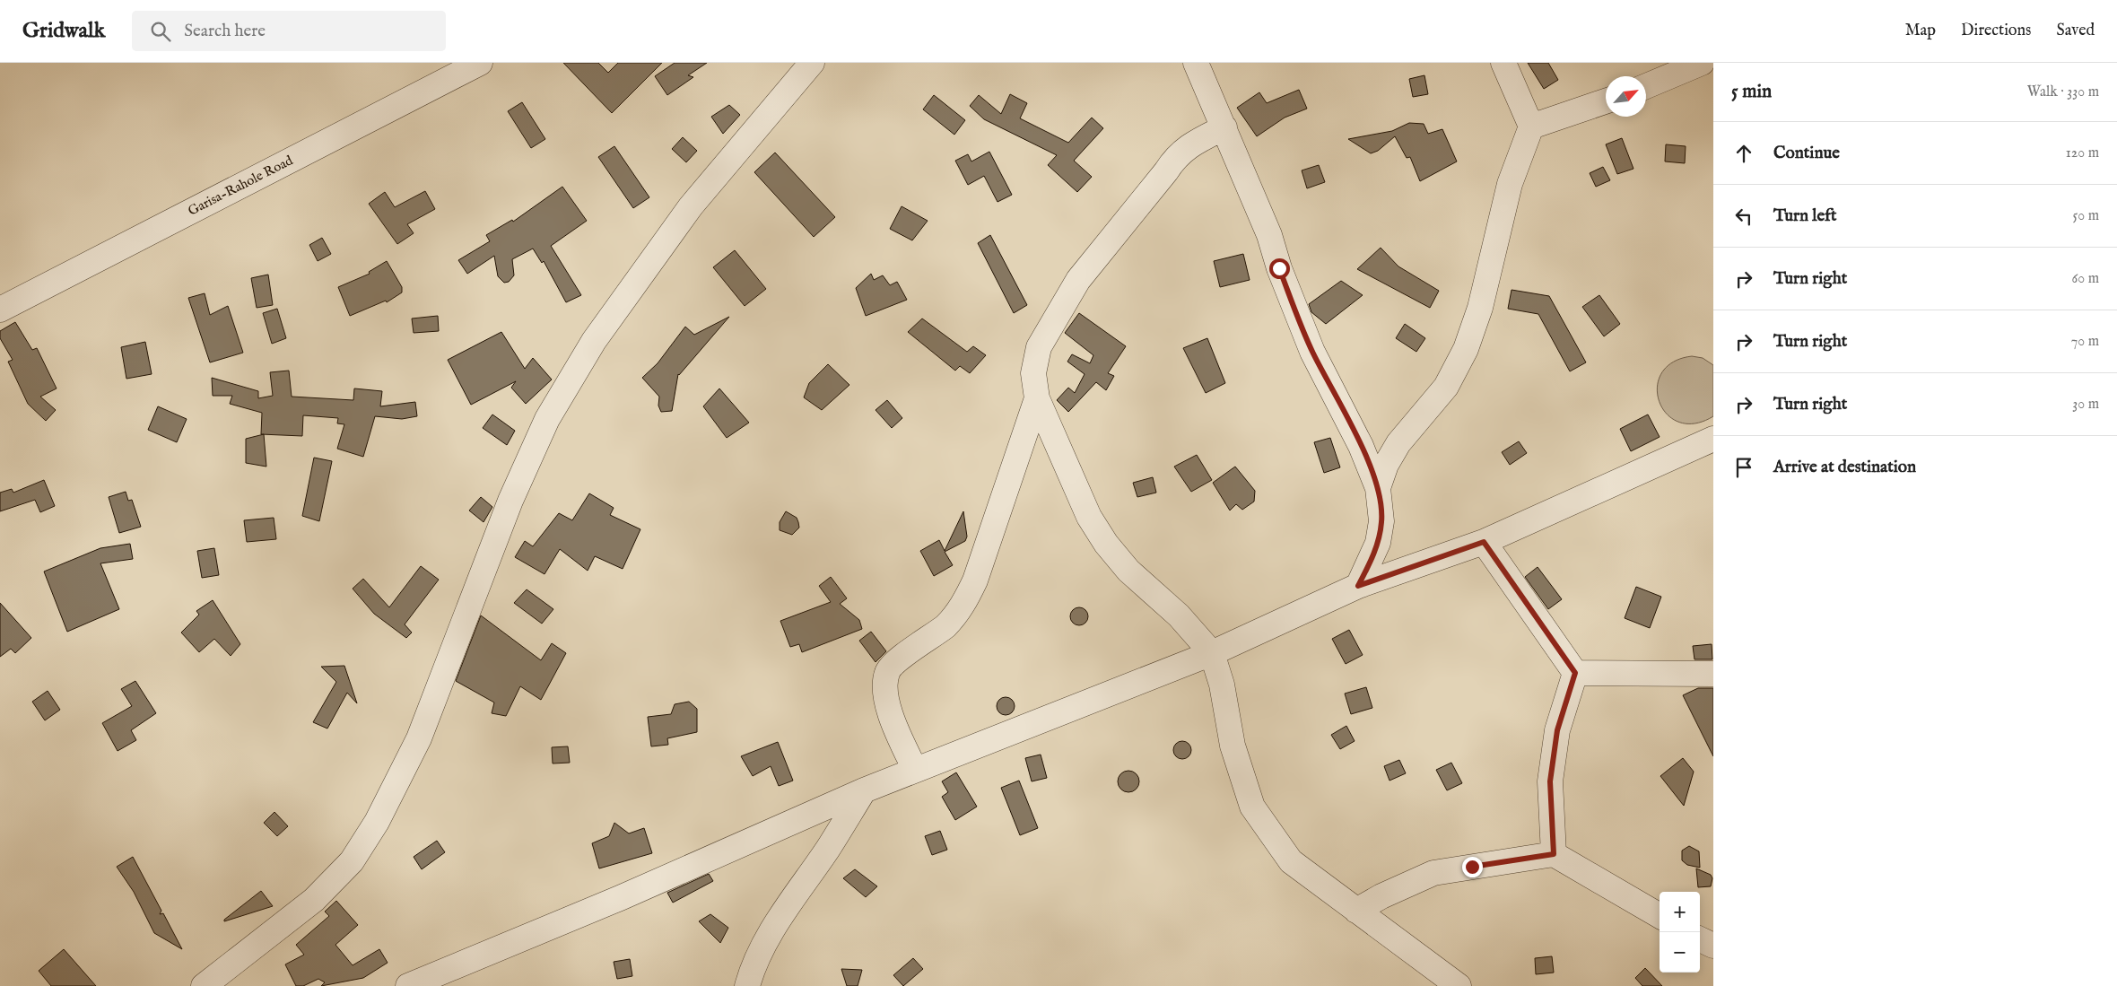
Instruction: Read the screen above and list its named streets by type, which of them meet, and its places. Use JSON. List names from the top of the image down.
{
  "streets": {
    "street": ["Garisa-Rahole Road"]
  },
  "north": "top right",
  "page": {
    "header": "Gridwalk",
    "search": "Search here",
    "nav": ["Map", "Directions", "Saved"],
    "heading": ["5 min", "Walk · 330 m"],
    "list": [
      ["Continue", "120 m"],
      ["Turn left", "50 m"],
      ["Turn right", "60 m"],
      ["Turn right", "70 m"],
      ["Turn right", "30 m"],
      "Arrive at destination"
    ],
    "map_buttons": ["+", "−"]
  }
}
